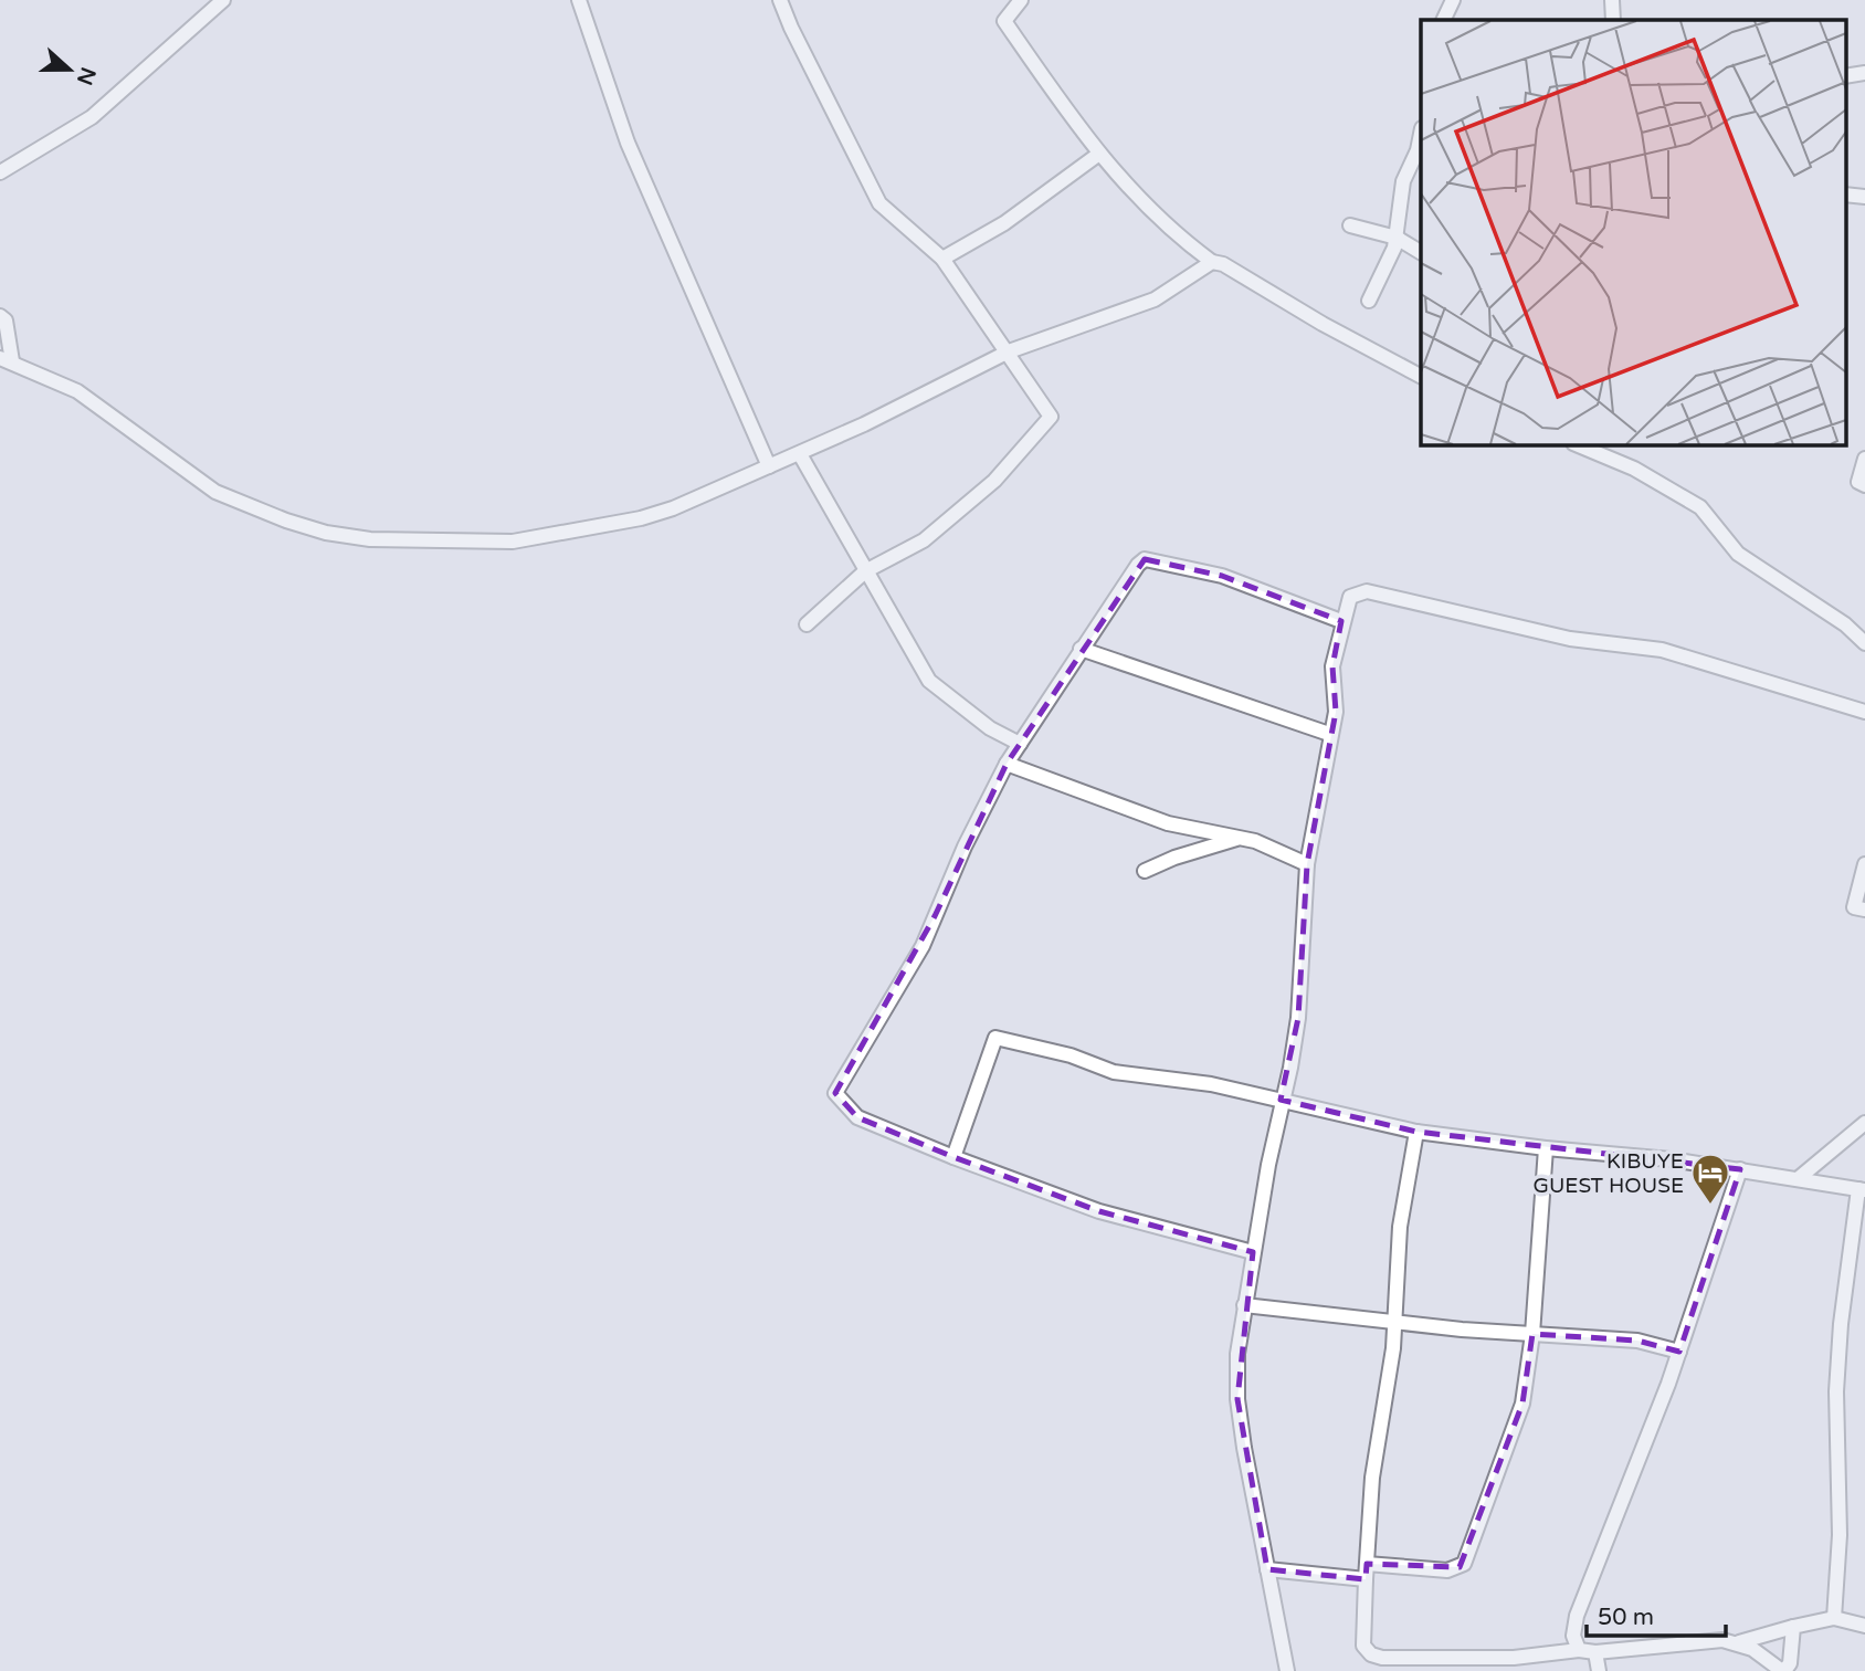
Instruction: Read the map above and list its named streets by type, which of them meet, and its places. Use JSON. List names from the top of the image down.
{
  "places": {
    "hotel": ["KIBUYE GUEST HOUSE"]
  },
  "scale_bar": "50 m",
  "north": "right"
}
